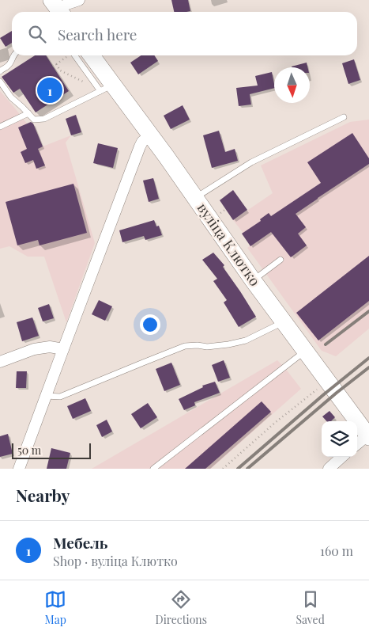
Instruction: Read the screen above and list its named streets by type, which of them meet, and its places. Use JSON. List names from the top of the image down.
{
  "streets": {
    "main road": ["вуліца Клютко"]
  },
  "scale_bar": "50 m",
  "north": "bottom",
  "page": {
    "search": "Search here",
    "pins": "1",
    "scale": "50 m",
    "heading": "Nearby",
    "list": [
      {
        "mark": "1",
        "name": "Мебель",
        "note": "Shop · вуліца Клютко",
        "value": "160 m"
      }
    ],
    "nav": ["Map", "Directions", "Saved"]
  }
}
